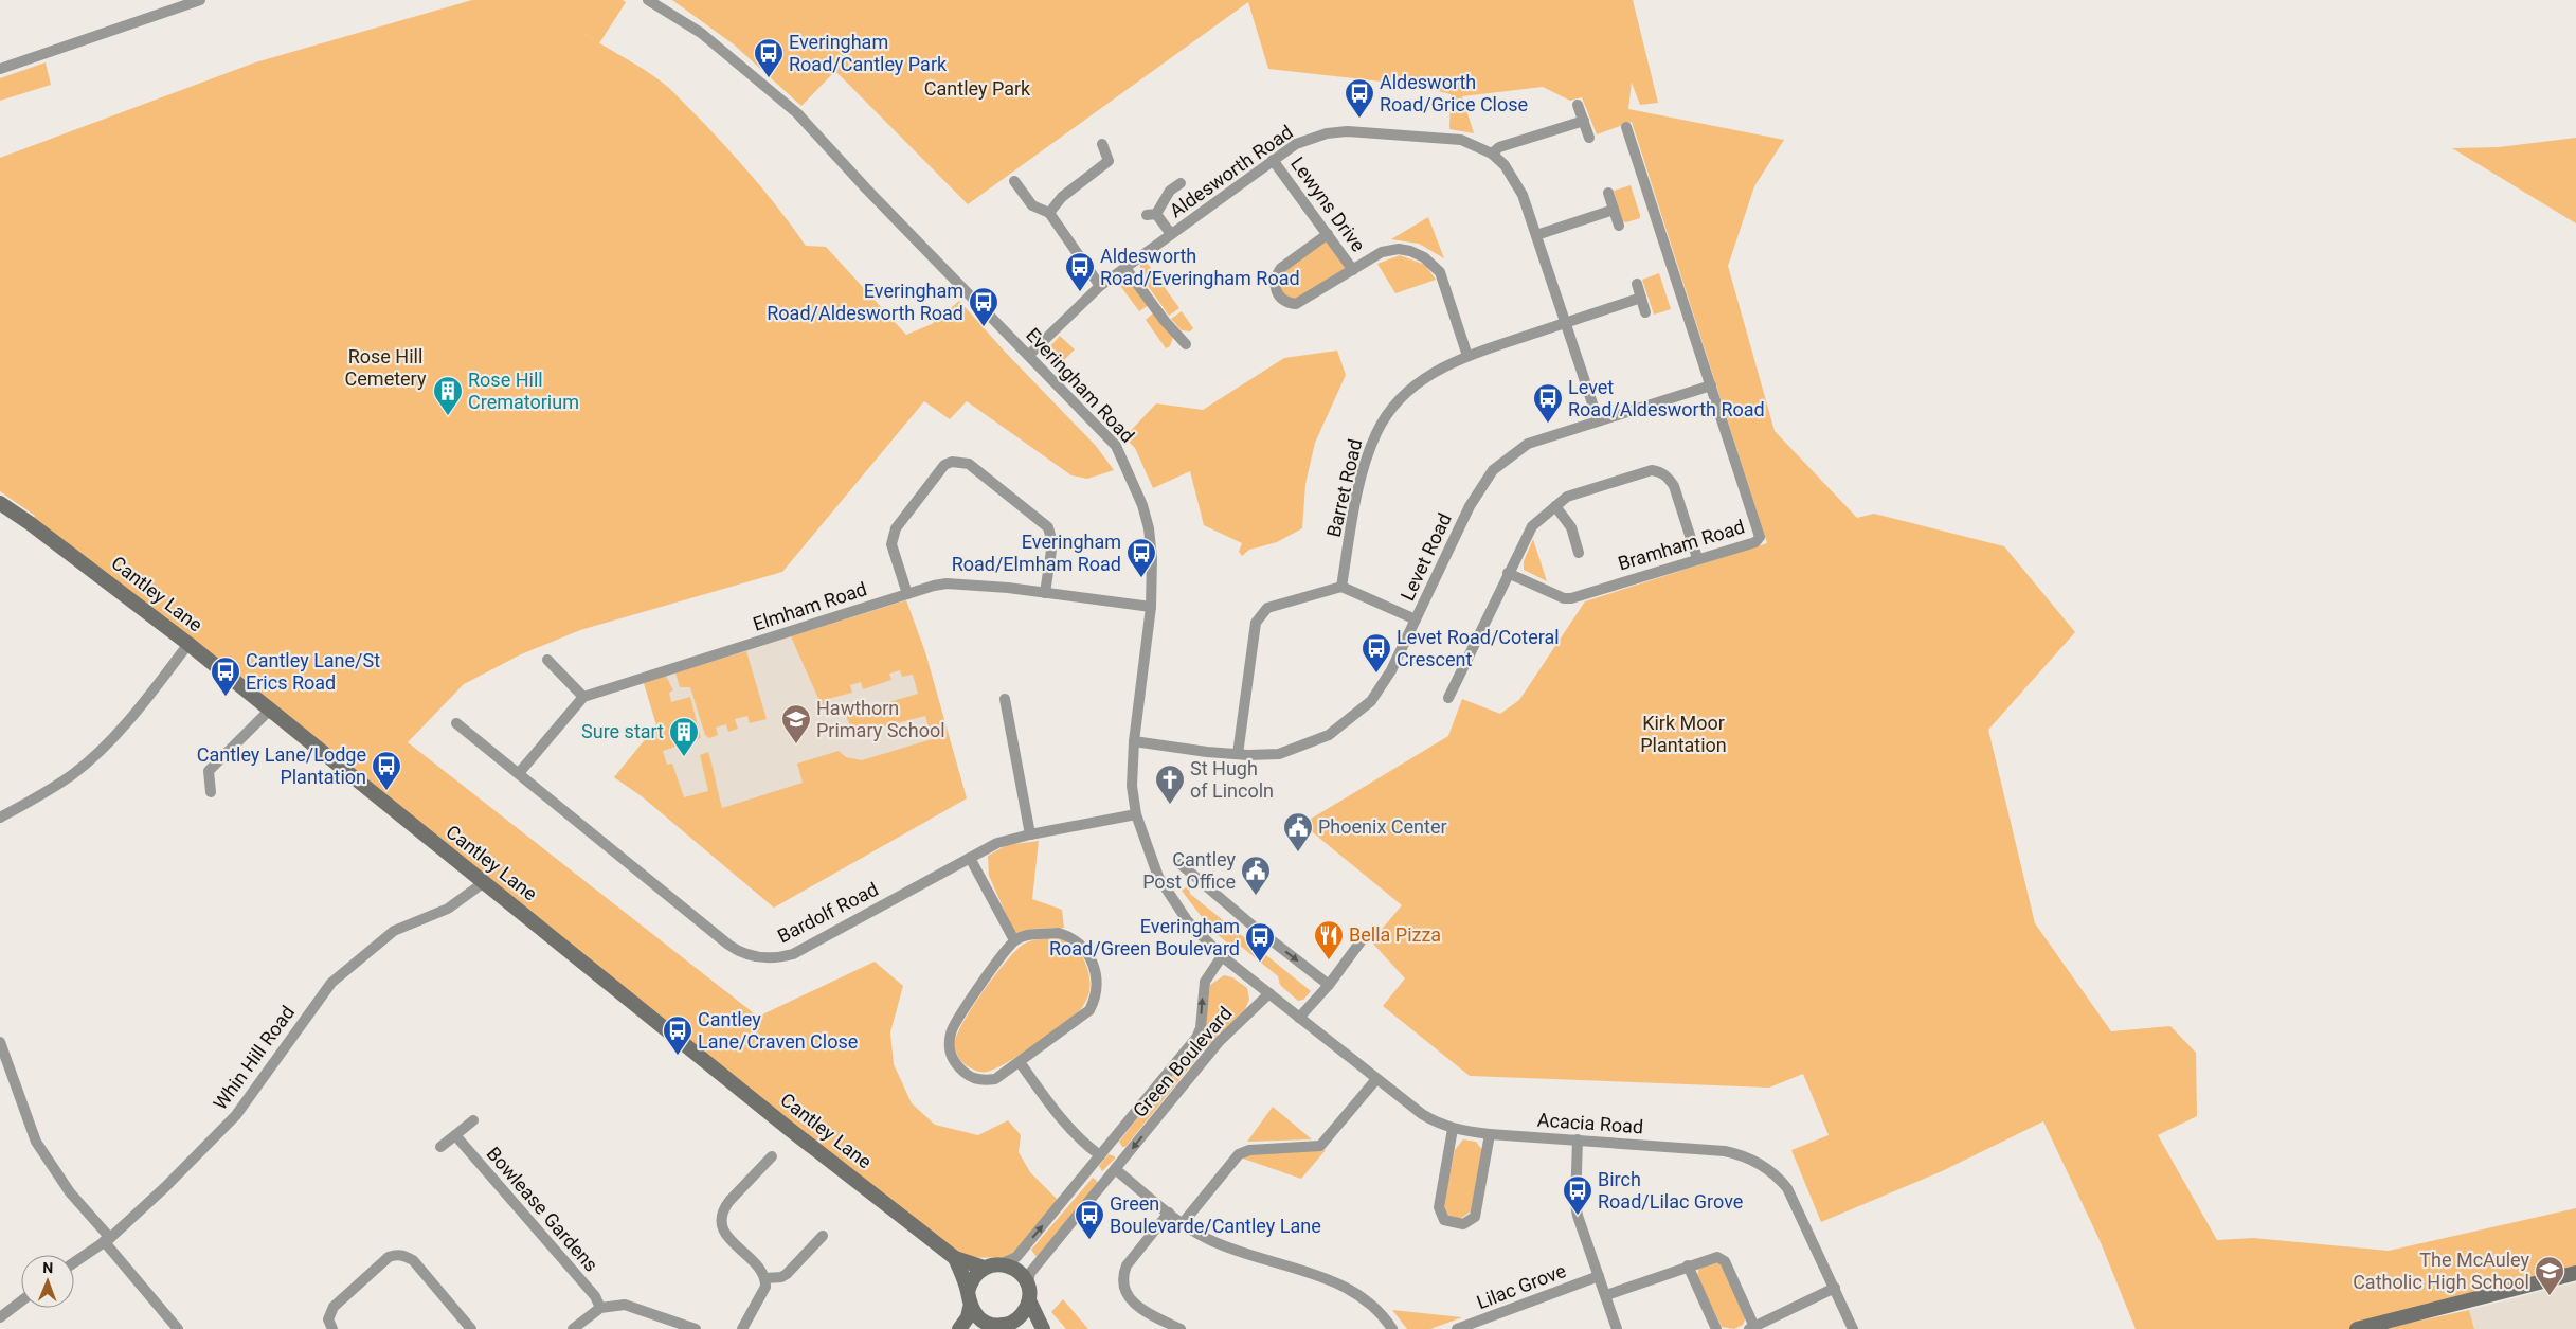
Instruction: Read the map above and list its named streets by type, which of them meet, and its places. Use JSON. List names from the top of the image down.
{
  "streets": {
    "main road": ["Cantley Lane"],
    "street": [
      "Aldesworth Road",
      "Lewyns Drive",
      "Everingham Road",
      "Barret Road",
      "Bramham Road",
      "Levet Road",
      "Elmham Road",
      "Bardolf Road",
      "Whin Hill Road",
      "Green Boulevard",
      "Acacia Road",
      "Bowlease Gardens",
      "Lilac Grove"
    ]
  },
  "crossings": [
    ["Aldesworth Road", "Lewyns Drive"],
    ["Aldesworth Road", "Everingham Road"],
    ["Aldesworth Road", "Barret Road"],
    ["Aldesworth Road", "Levet Road"],
    ["Everingham Road", "Levet Road"],
    ["Everingham Road", "Elmham Road"],
    ["Everingham Road", "Bardolf Road"],
    ["Everingham Road", "Green Boulevard"],
    ["Everingham Road", "Acacia Road"],
    ["Bramham Road", "Levet Road"],
    ["Cantley Lane", "Whin Hill Road"],
    ["Cantley Lane", "Green Boulevard"],
    ["Green Boulevard", "Acacia Road"]
  ],
  "parks": ["Cantley Park", "Rose Hill Cemetery", "Kirk Moor Plantation"],
  "places": {
    "bus stop": [
      "Everingham Road/Cantley Park",
      "Aldesworth Road/Grice Close",
      "Aldesworth Road/Everingham Road",
      "Everingham Road/Aldesworth Road",
      "Levet Road/Aldesworth Road",
      "Everingham Road/Elmham Road",
      "Levet Road/Coteral Crescent",
      "Cantley Lane/St Erics Road",
      "Cantley Lane/Lodge Plantation",
      "Everingham Road/Green Boulevard",
      "Cantley Lane/Craven Close",
      "Birch Road/Lilac Grove",
      "Green Boulevarde/Cantley Lane"
    ],
    "building": ["Rose Hill Crematorium", "Sure start"],
    "school or university": ["Hawthorn Primary School", "The McAuley Catholic High School"],
    "church": ["St Hugh of Lincoln"],
    "public building": ["Phoenix Center", "Cantley Post Office"],
    "restaurant": ["Bella Pizza"]
  },
  "north": "top"
}
